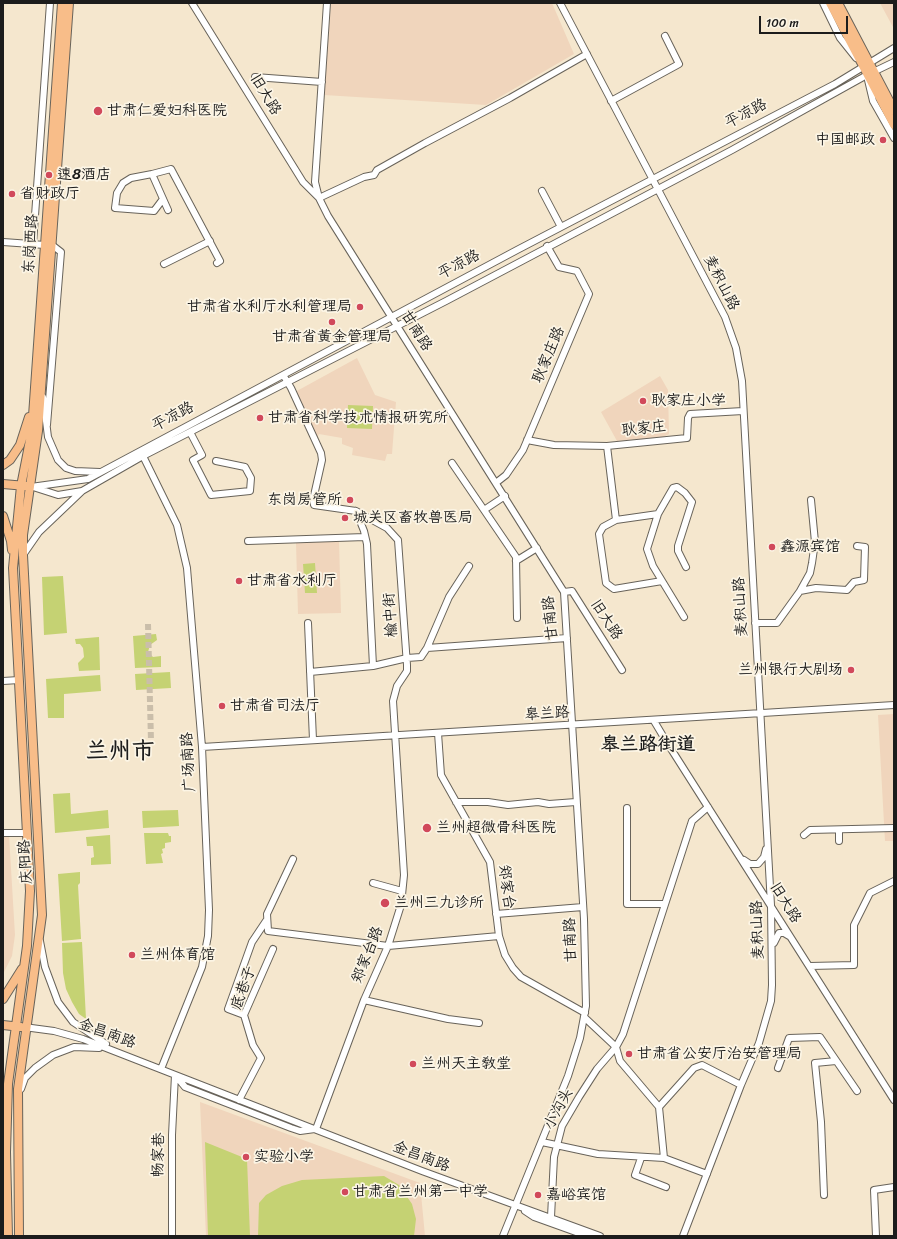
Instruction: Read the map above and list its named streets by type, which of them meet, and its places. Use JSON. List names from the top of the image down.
{
  "streets": {
    "main road": ["平凉路", "东岗西路", "庆阳路"],
    "street": [
      "旧大路",
      "麦积山路",
      "甘南路",
      "耿家庄路",
      "耿家庄",
      "榆中街",
      "皋兰路",
      "广场南路",
      "郑家台",
      "郑家台路",
      "底巷子",
      "金昌南路",
      "小沟头",
      "畅家巷"
    ]
  },
  "crossings": [
    ["旧大路", "麦积山路"],
    ["旧大路", "甘南路"],
    ["旧大路", "皋兰路"],
    ["旧大路", "小沟头"],
    ["平凉路", "东岗西路"],
    ["平凉路", "麦积山路"],
    ["平凉路", "甘南路"],
    ["平凉路", "耿家庄路"],
    ["平凉路", "榆中街"],
    ["平凉路", "广场南路"],
    ["平凉路", "庆阳路"],
    ["东岗西路", "庆阳路"],
    ["麦积山路", "耿家庄"],
    ["麦积山路", "皋兰路"],
    ["甘南路", "耿家庄路"],
    ["甘南路", "皋兰路"],
    ["甘南路", "郑家台"],
    ["甘南路", "金昌南路"],
    ["耿家庄路", "耿家庄"],
    ["榆中街", "皋兰路"],
    ["榆中街", "郑家台路"],
    ["皋兰路", "广场南路"],
    ["皋兰路", "郑家台"],
    ["皋兰路", "郑家台路"],
    ["广场南路", "金昌南路"],
    ["庆阳路", "金昌南路"],
    ["郑家台", "小沟头"],
    ["郑家台路", "金昌南路"],
    ["底巷子", "金昌南路"],
    ["金昌南路", "小沟头"],
    ["金昌南路", "畅家巷"]
  ],
  "districts": ["皋兰路街道", "兰州市"],
  "places": [
    "甘肃仁爱妇科医院",
    "中国邮政",
    "速8酒店",
    "省财政厅",
    "甘肃省水利厅水利管理局",
    "甘肃省黄金管理局",
    "耿家庄小学",
    "甘肃省科学技术情报研究所",
    "东岗房管所",
    "城关区畜牧兽医局",
    "鑫源宾馆",
    "甘肃省水利厅",
    "兰州银行大剧场",
    "甘肃省司法厅",
    "兰州超微骨科医院",
    "兰州三九诊所",
    "兰州体育馆",
    "甘肃省公安厅治安管理局",
    "兰州天主教堂",
    "实验小学",
    "甘肃省兰州第一中学",
    "嘉峪宾馆"
  ],
  "scale_bar": "100 m"
}
